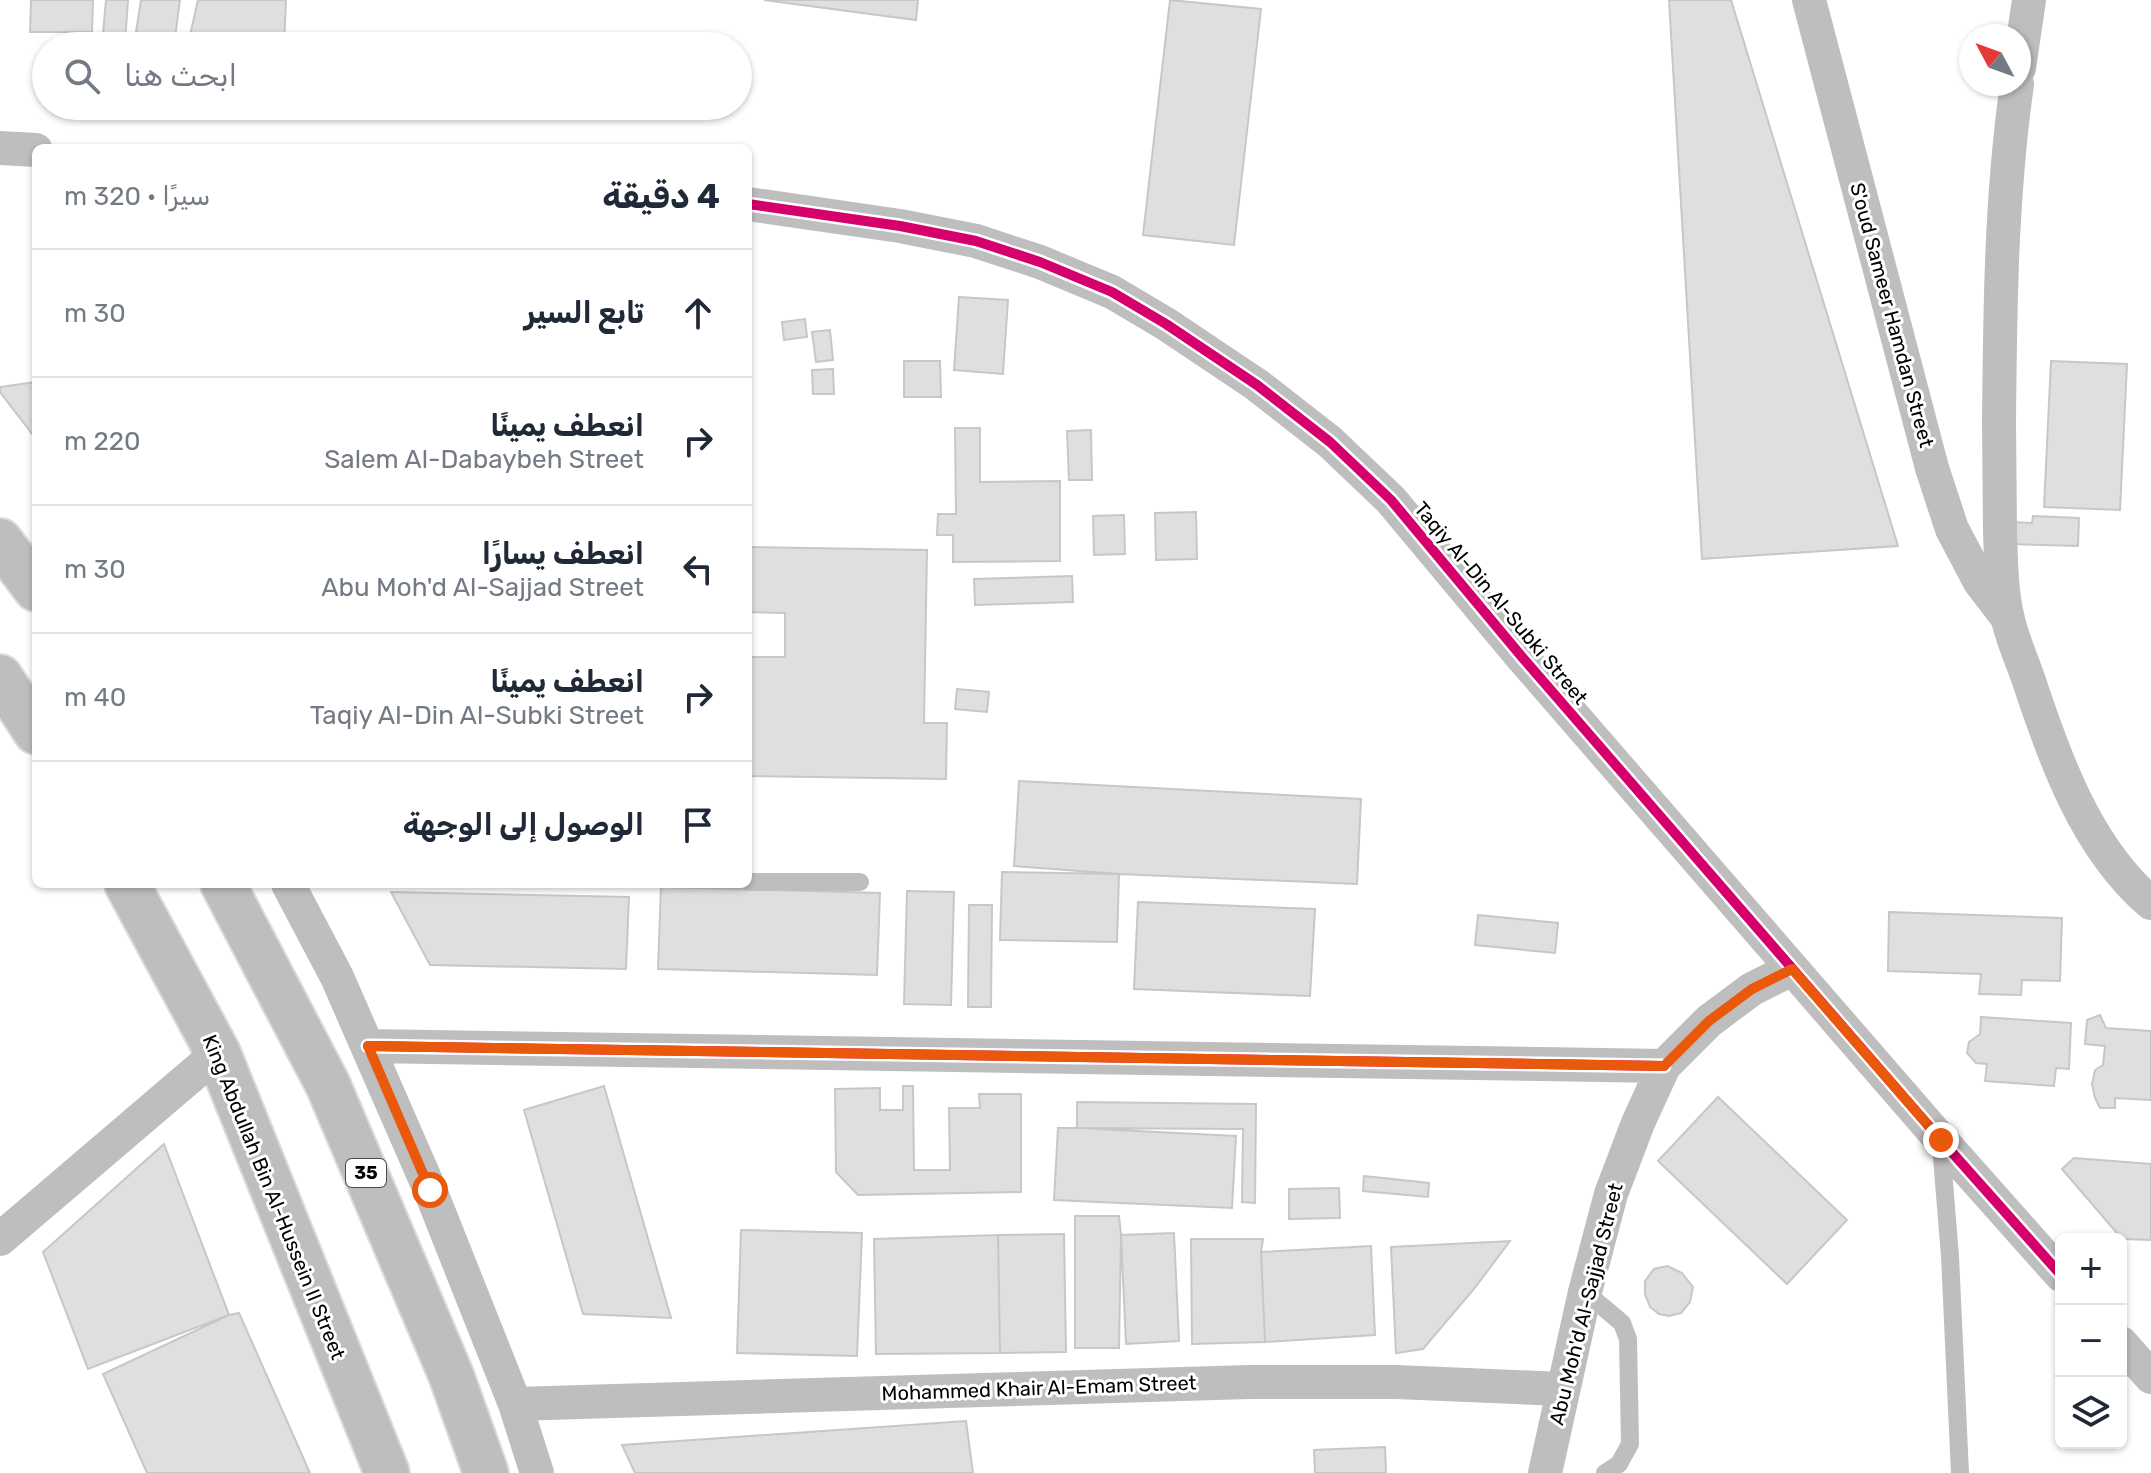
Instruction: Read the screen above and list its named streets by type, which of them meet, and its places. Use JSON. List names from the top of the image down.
{
  "streets": {
    "highway": ["35", "King Abdullah Bin Al-Hussein II Street"],
    "street": [
      "S'oud Sameer Hamdan Street",
      "Taqiy Al-Din Al-Subki Street",
      "Abu Moh'd Al-Sajjad Street",
      "Mohammed Khair Al-Emam Street"
    ]
  },
  "crossings": [
    ["Taqiy Al-Din Al-Subki Street", "Abu Moh'd Al-Sajjad Street"],
    ["Abu Moh'd Al-Sajjad Street", "Mohammed Khair Al-Emam Street"]
  ],
  "north": "top left",
  "page": {
    "search": "ابحث هنا",
    "heading": ["4 دقيقة", "سيرًا · 320 m"],
    "list": [
      ["تابع السير", "30 m"],
      ["انعطف يمينًا", "Salem Al-Dabaybeh Street", "220 m"],
      ["انعطف يسارًا", "Abu Moh'd Al-Sajjad Street", "30 m"],
      ["انعطف يمينًا", "Taqiy Al-Din Al-Subki Street", "40 m"],
      "الوصول إلى الوجهة"
    ],
    "map_buttons": ["+", "−"]
  }
}
